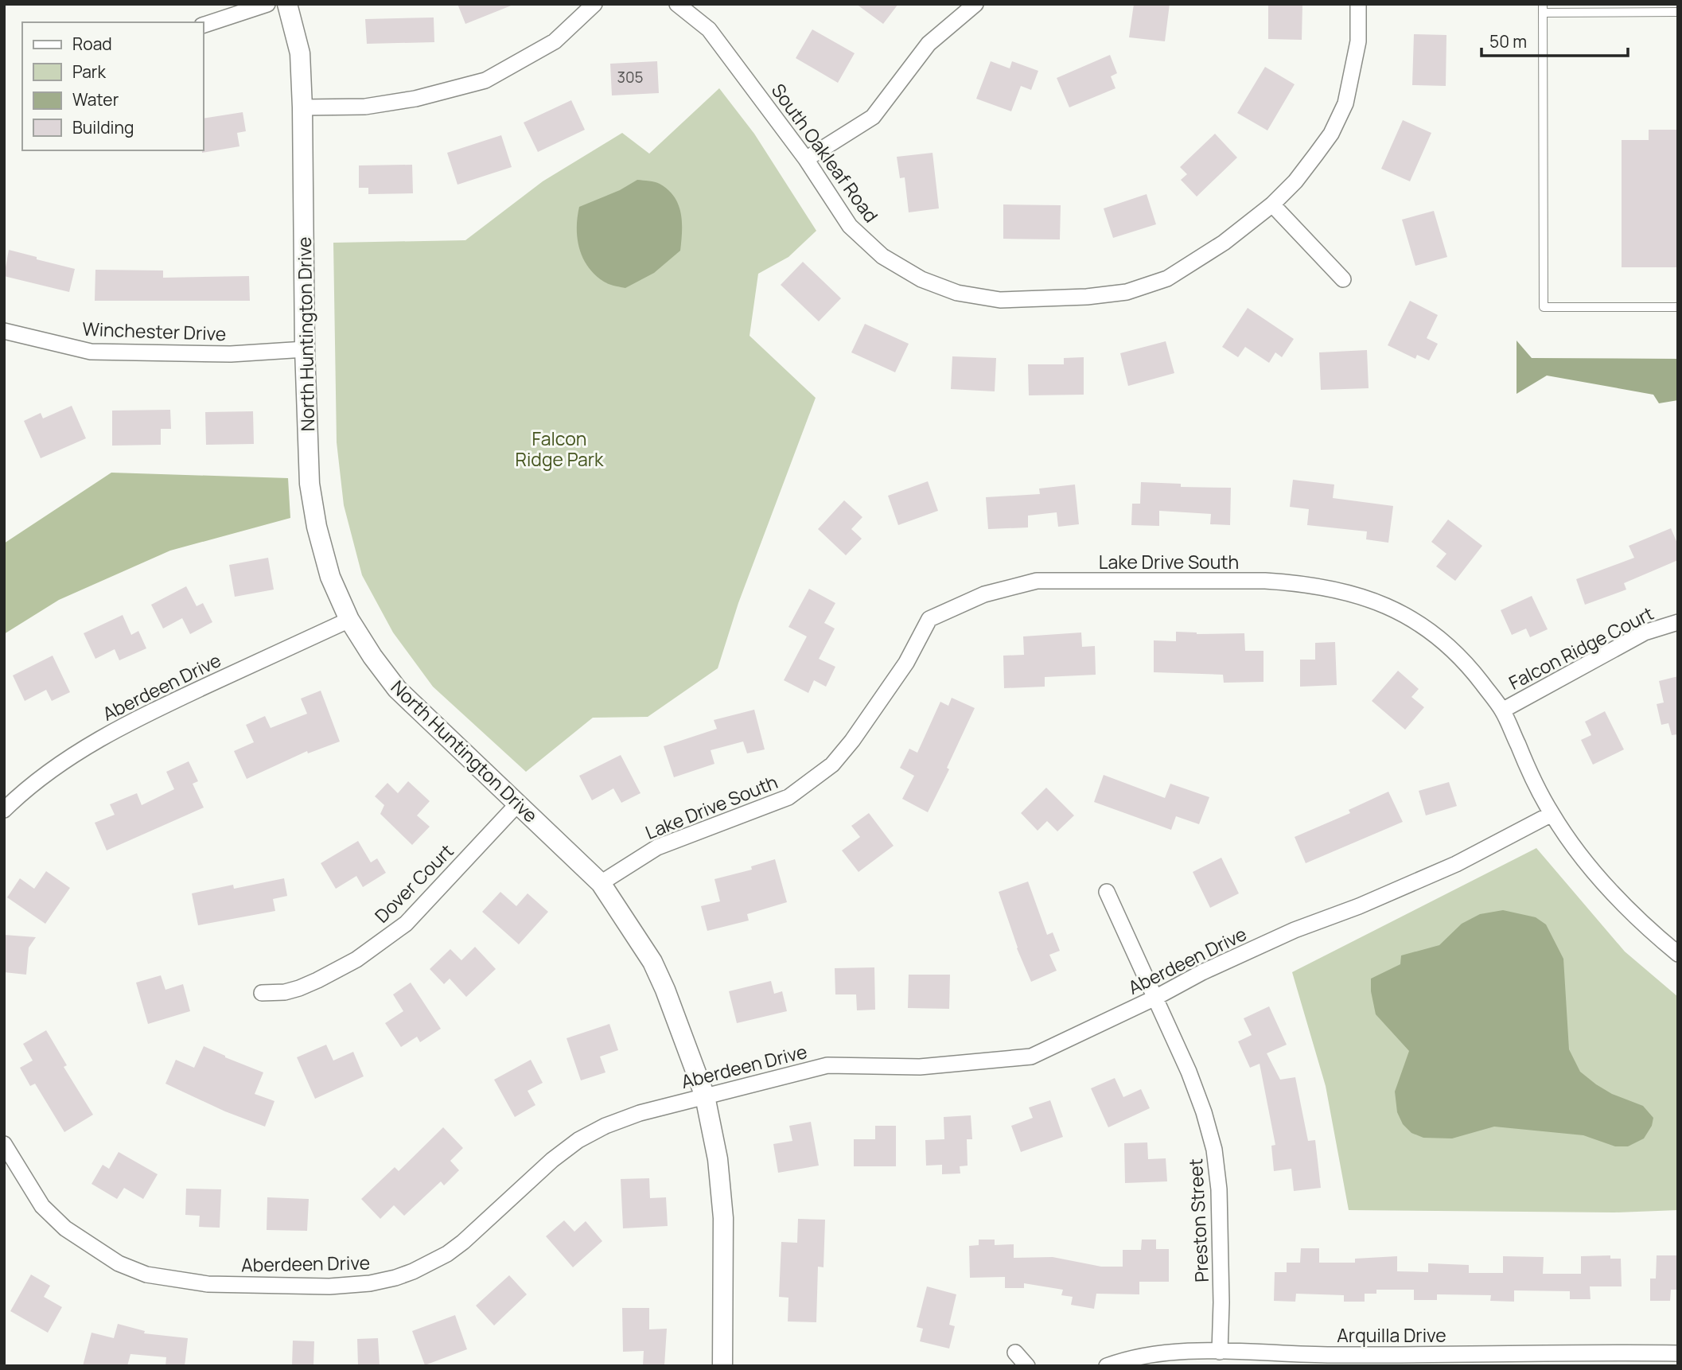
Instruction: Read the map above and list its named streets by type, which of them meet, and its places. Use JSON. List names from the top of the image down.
{
  "streets": {
    "street": [
      "South Oakleaf Road",
      "Winchester Drive",
      "North Huntington Drive",
      "Lake Drive South",
      "Falcon Ridge Court",
      "Aberdeen Drive",
      "Dover Court",
      "Preston Street",
      "Arquilla Drive"
    ]
  },
  "crossings": [
    ["Winchester Drive", "North Huntington Drive"],
    ["North Huntington Drive", "Lake Drive South"],
    ["North Huntington Drive", "Aberdeen Drive"],
    ["North Huntington Drive", "Dover Court"],
    ["Lake Drive South", "Falcon Ridge Court"],
    ["Lake Drive South", "Aberdeen Drive"],
    ["Aberdeen Drive", "Preston Street"],
    ["Preston Street", "Arquilla Drive"]
  ],
  "parks": ["Falcon Ridge Park"],
  "house_numbers": ["305"],
  "legend": [
    "Road",
    "Park",
    "Water",
    "Building"
  ],
  "scale_bar": "50 m"
}
